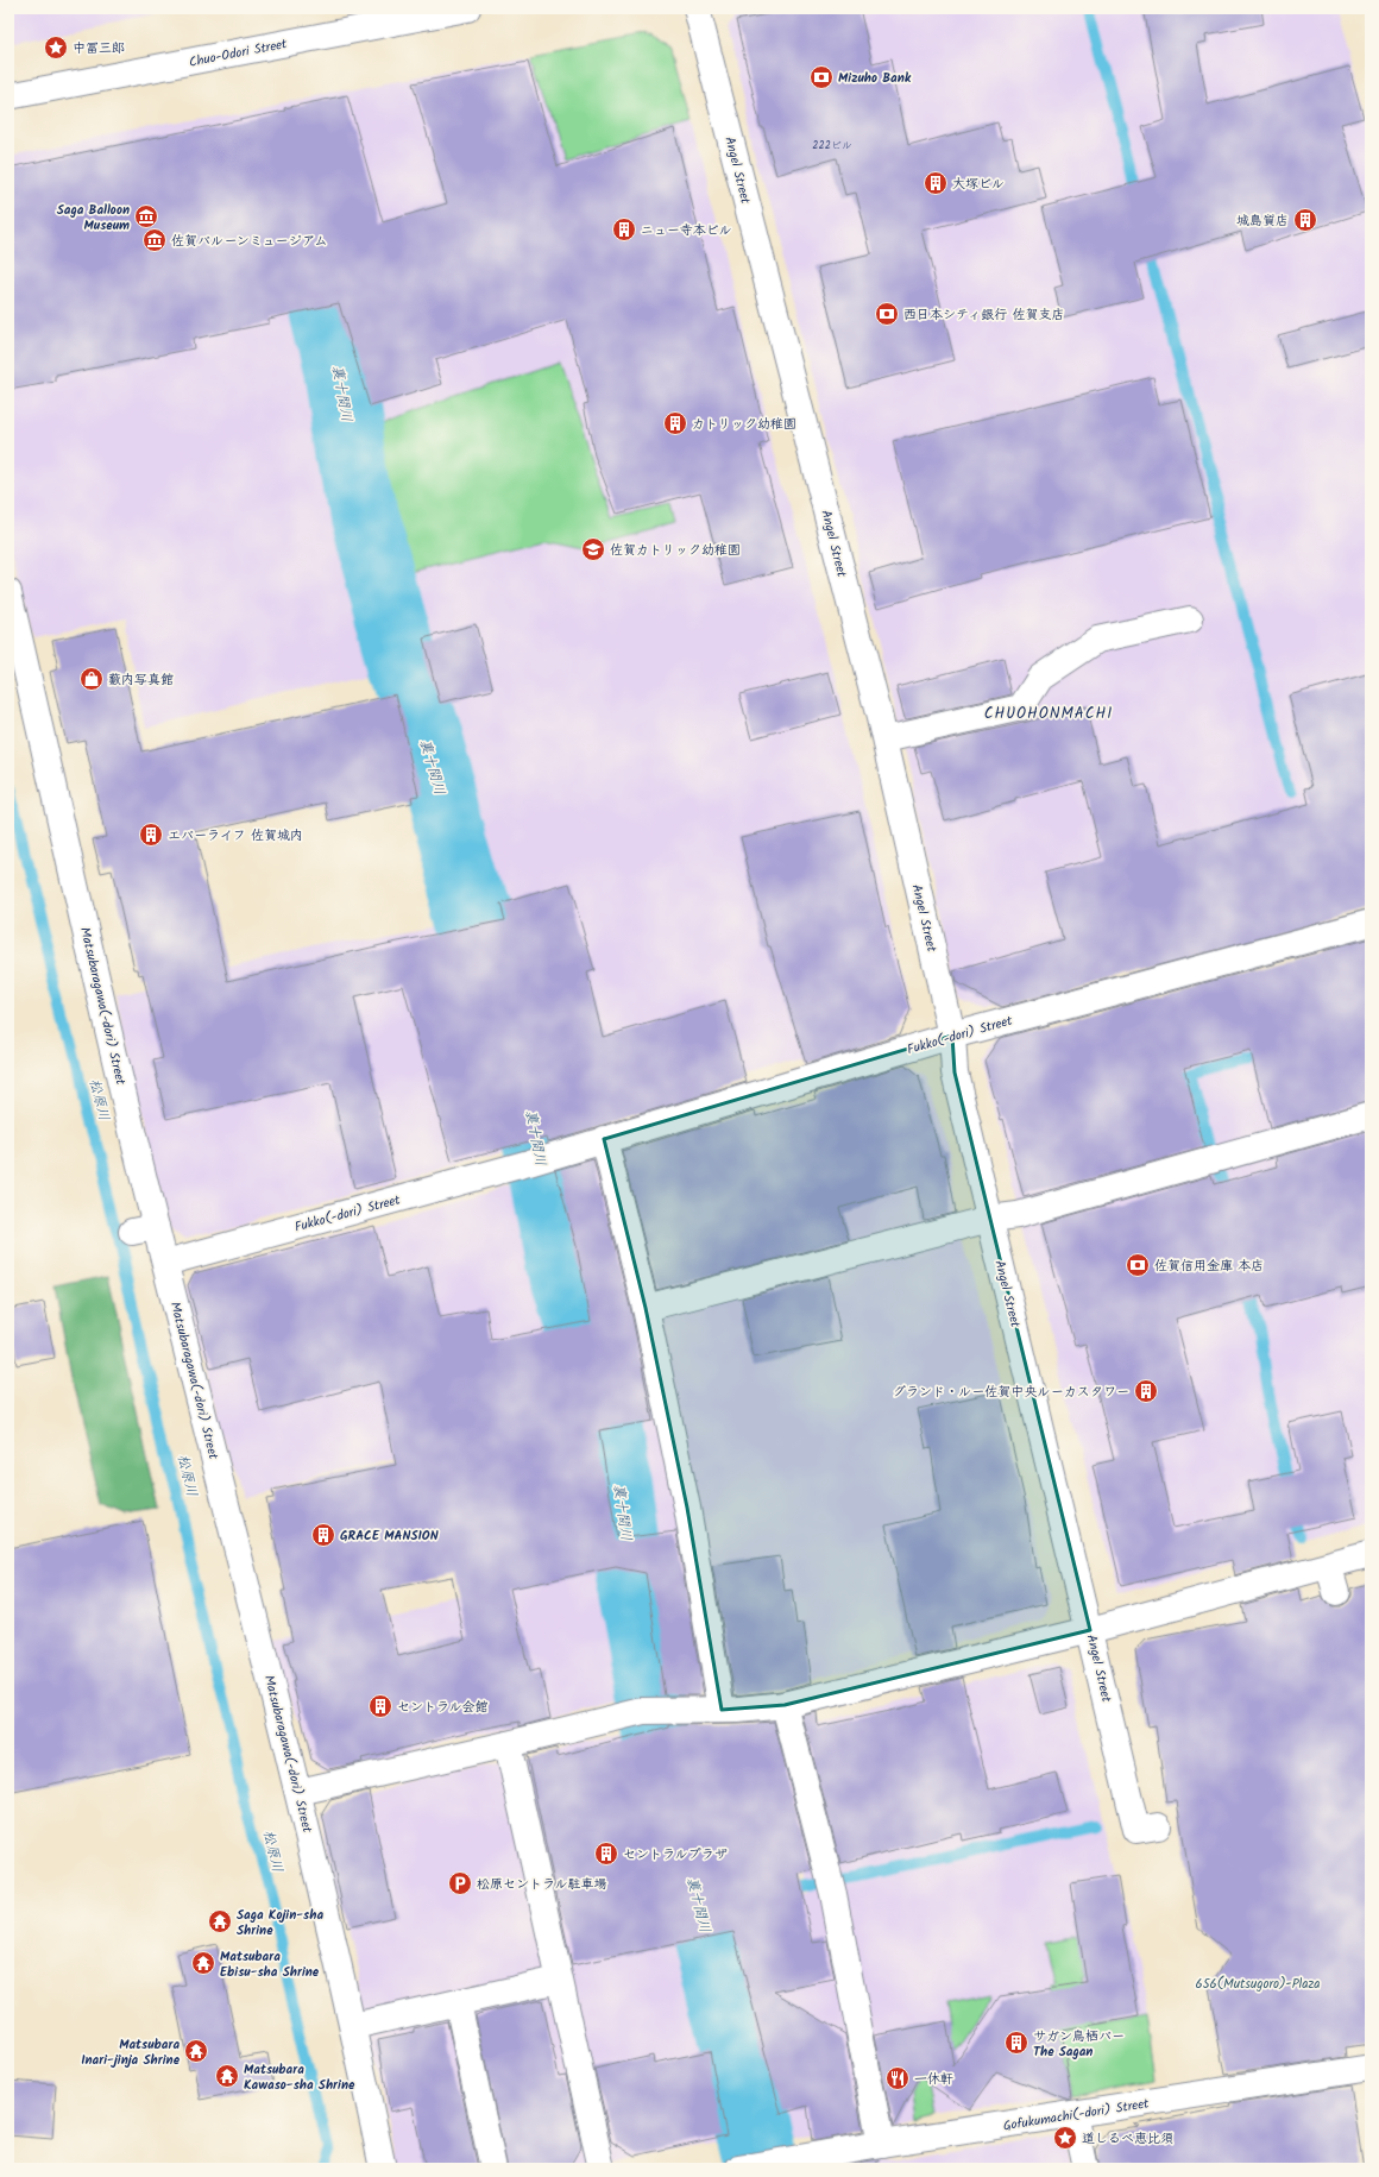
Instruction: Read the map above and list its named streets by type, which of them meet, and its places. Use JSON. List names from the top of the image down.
{
  "streets": {
    "street": [
      "Chuo-Odori Street",
      "Angel Street",
      "Matsubaragawa(-dori) Street",
      "Fukko(-dori) Street",
      "Gofukumachi(-dori) Street"
    ]
  },
  "crossings": [
    ["Angel Street", "Fukko(-dori) Street"],
    ["Matsubaragawa(-dori) Street", "Fukko(-dori) Street"]
  ],
  "districts": ["CHUOHONMACHI"],
  "water": ["裏十間川", "松原川"],
  "parks": ["656(Mutsugoro)-Plaza"],
  "places": {
    "place": ["中冨三郎", "道しるべ恵比須"],
    "bank": ["Mizuho Bank", "西日本シティ銀行 佐賀支店", "佐賀信用金庫 本店"],
    "building": [
      "大塚ビル",
      "城島質店",
      "ニュー寺本ビル",
      "カトリック幼稚園",
      "エバーライフ 佐賀城内",
      "グランド・ルー佐賀中央ルーカスタワー",
      "GRACE MANSION",
      "セントラル会館",
      "セントラルプラザ",
      "サガン鳥栖バー The Sagan"
    ],
    "museum": ["Saga Balloon Museum", "佐賀バルーンミュージアム"],
    "school or university": ["佐賀カトリック幼稚園"],
    "shop": ["藪内写真館"],
    "parking": ["松原セントラル駐車場"],
    "temple": [
      "Saga Kojin-sha Shrine",
      "Matsubara Ebisu-sha Shrine",
      "Matsubara Inari-jinja Shrine",
      "Matsubara Kawaso-sha Shrine"
    ],
    "restaurant": ["一休軒"]
  },
  "house_numbers": ["222ビル"]
}
